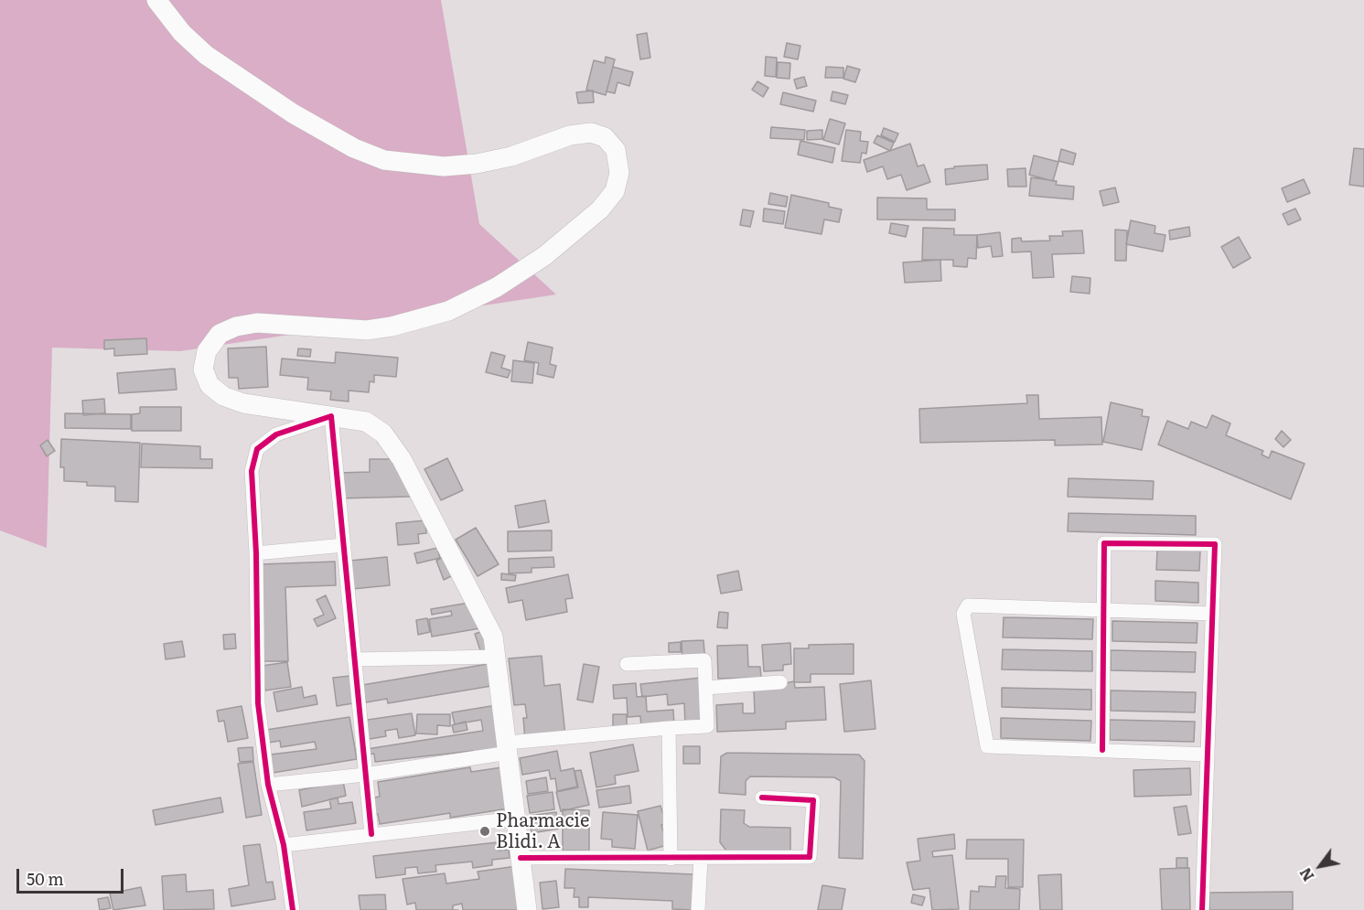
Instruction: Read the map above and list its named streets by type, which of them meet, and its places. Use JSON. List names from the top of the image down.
{
  "places": ["Pharmacie Blidi. A"],
  "scale_bar": "50 m",
  "north": "bottom left"
}
